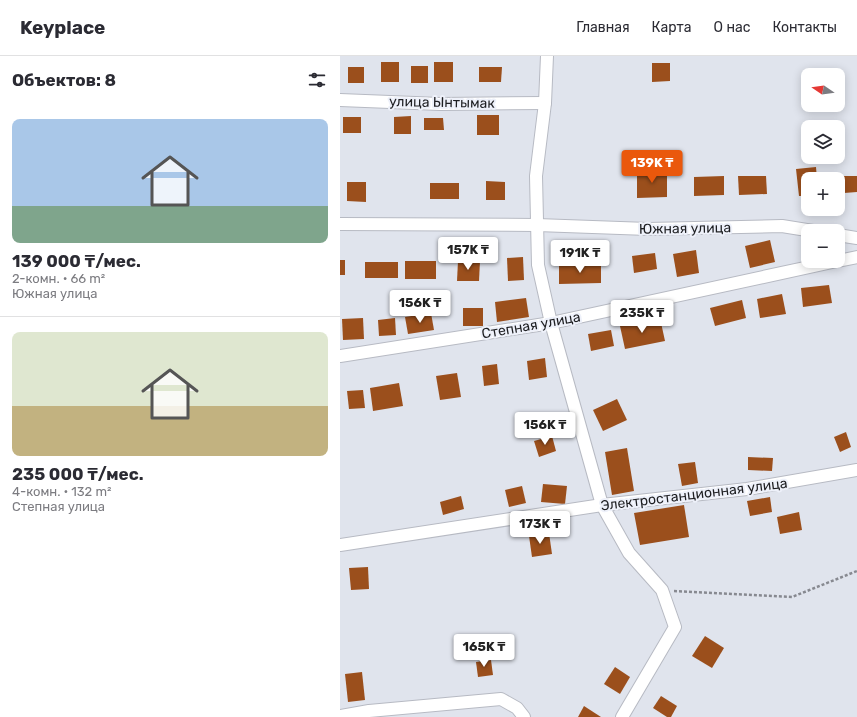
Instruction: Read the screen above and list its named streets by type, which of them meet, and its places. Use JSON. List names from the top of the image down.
{
  "streets": {
    "street": [
      "улица Ынтымак",
      "Южная улица",
      "Степная улица",
      "Электростанционная улица"
    ]
  },
  "north": "left",
  "page": {
    "header": "Keyplace",
    "nav": [
      "Главная",
      "Карта",
      "О нас",
      "Контакты"
    ],
    "heading": "Объектов: 8",
    "map_buttons": ["+", "−"],
    "list": [
      {
        "name": "139 000 ₸/мес.",
        "note": "2-комн. · 66 m² · Южная улица"
      },
      {
        "name": "235 000 ₸/мес.",
        "note": "4-комн. · 132 m² · Степная улица"
      }
    ],
    "price": [
      "139K ₸",
      "157K ₸",
      "191K ₸",
      "156K ₸",
      "235K ₸",
      "156K ₸",
      "173K ₸",
      "165K ₸"
    ]
  }
}
